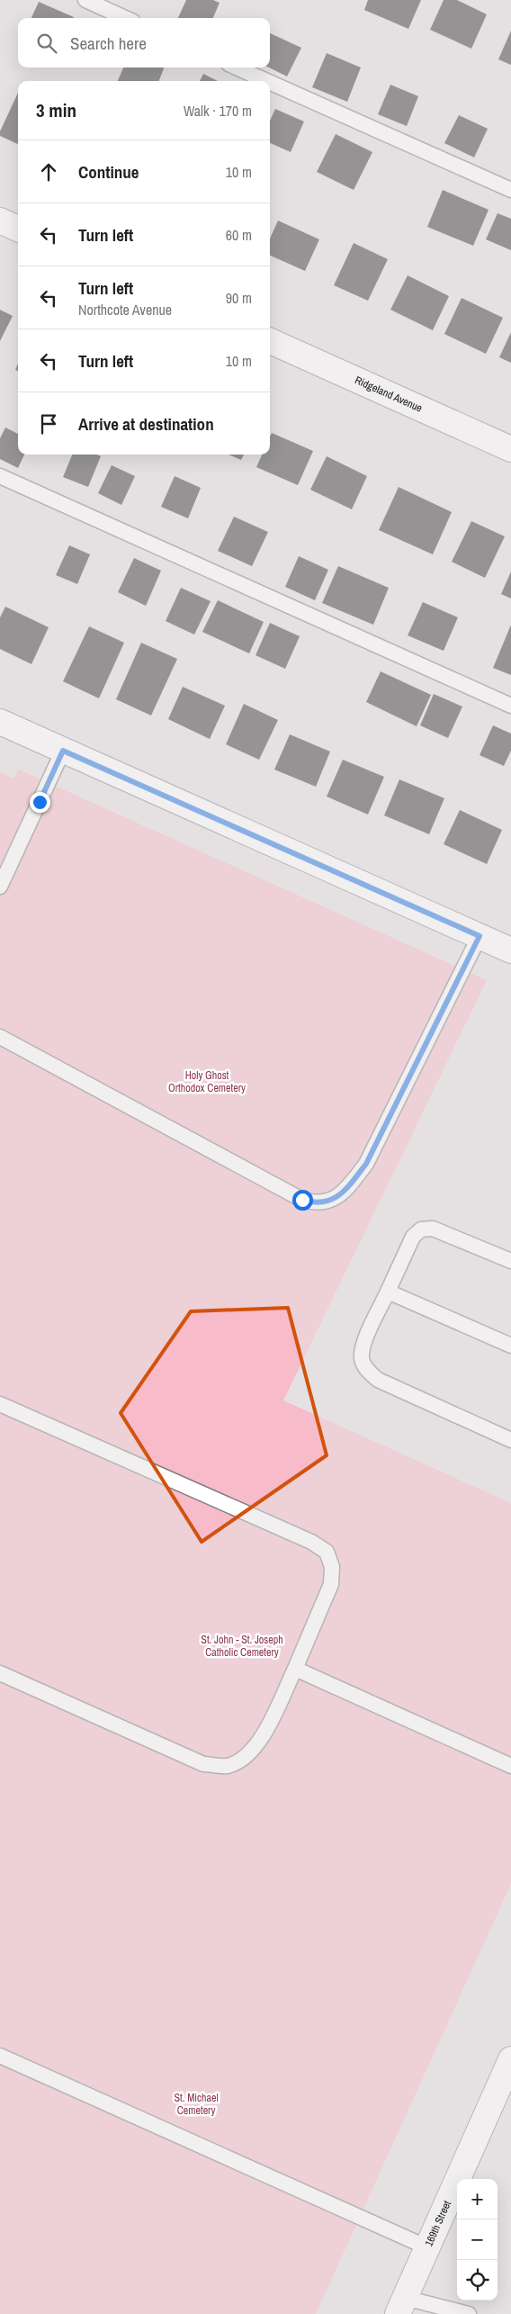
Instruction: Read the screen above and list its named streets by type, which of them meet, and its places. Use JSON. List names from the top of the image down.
{
  "streets": {
    "street": ["Ridgeland Avenue", "169th Street"]
  },
  "parks": ["Holy Ghost Orthodox Cemetery", "St. John - St. Joseph Catholic Cemetery", "St. Michael Cemetery"],
  "page": {
    "search": "Search here",
    "heading": ["3 min", "Walk · 170 m"],
    "list": [
      ["Continue", "10 m"],
      ["Turn left", "60 m"],
      ["Turn left", "Northcote Avenue", "90 m"],
      ["Turn left", "10 m"],
      "Arrive at destination"
    ],
    "map_buttons": ["+", "−"]
  }
}
